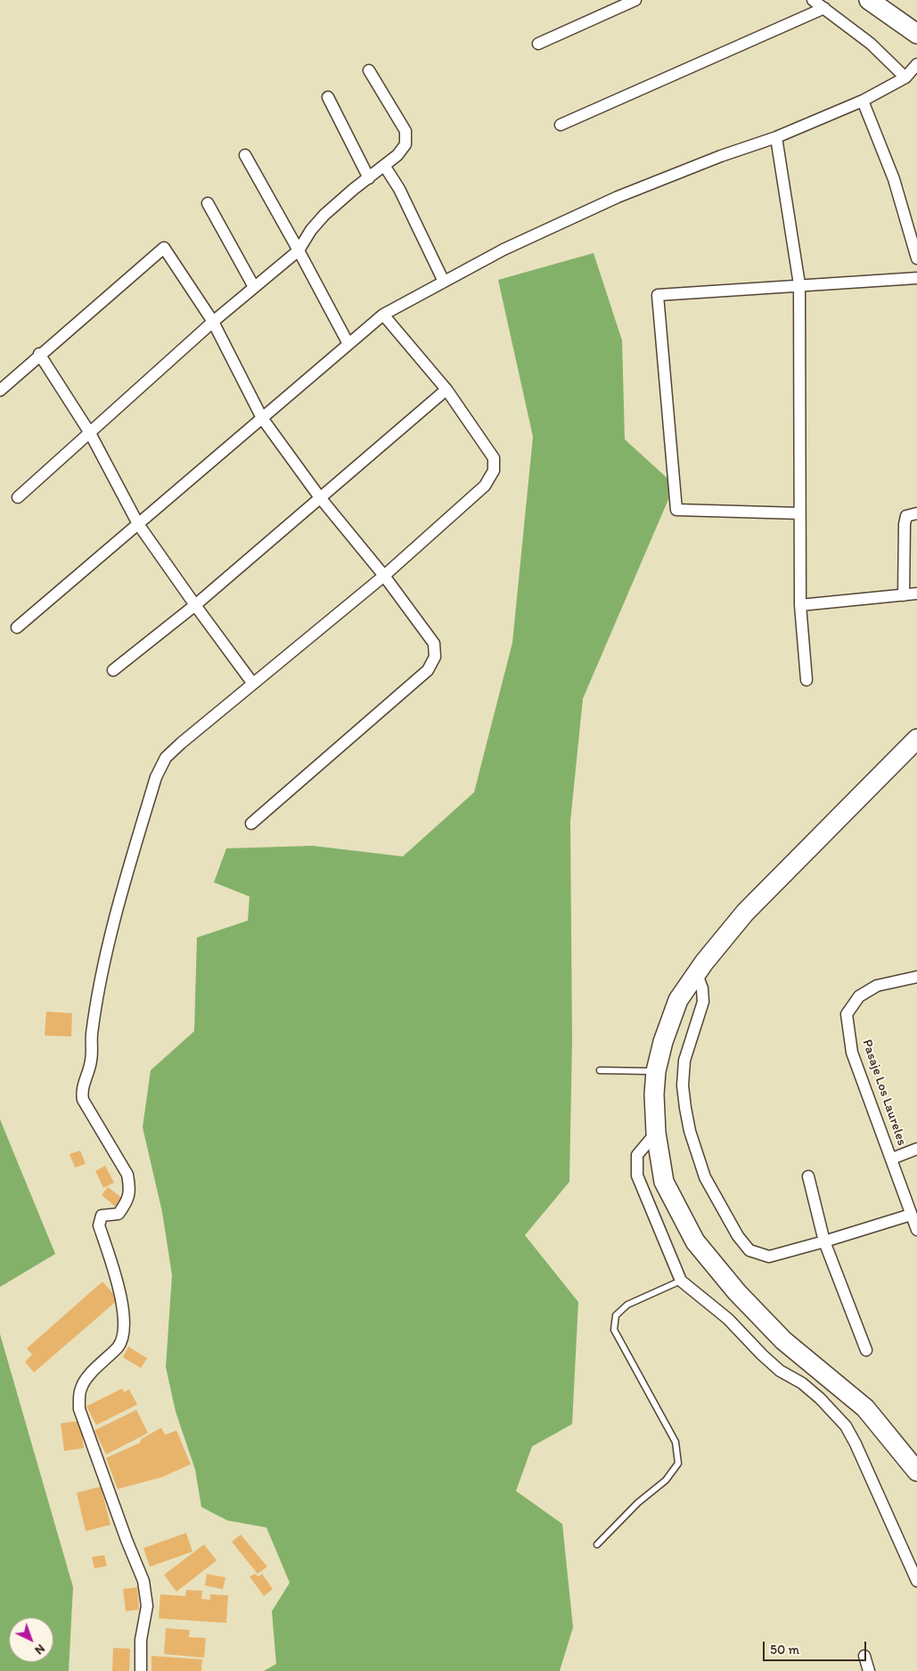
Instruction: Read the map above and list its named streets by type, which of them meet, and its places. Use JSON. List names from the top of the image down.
{
  "streets": {
    "street": ["Pasaje Los Laureles"]
  },
  "scale_bar": "50 m",
  "north": "bottom right"
}
